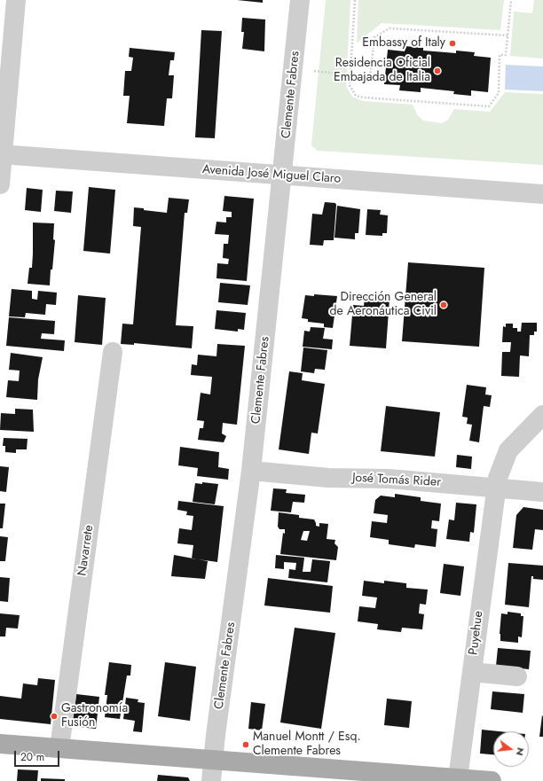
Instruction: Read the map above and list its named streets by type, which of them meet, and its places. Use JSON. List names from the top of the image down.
{
  "streets": {
    "street": [
      "Clemente Fabres",
      "Avenida José Miguel Claro",
      "José Tomás Rider",
      "Navarrete",
      "Puyehue"
    ]
  },
  "crossings": [
    ["Clemente Fabres", "Avenida José Miguel Claro"],
    ["Clemente Fabres", "José Tomás Rider"],
    ["José Tomás Rider", "Puyehue"]
  ],
  "places": [
    "Embassy of Italy",
    "Residencia Oficial Embajada de Italia",
    "Dirección General de Aeronáutica Civil",
    "Gastronomía Fusión",
    "Manuel Montt / Esq. Clemente Fabres"
  ],
  "scale_bar": "20 m",
  "north": "right"
}
